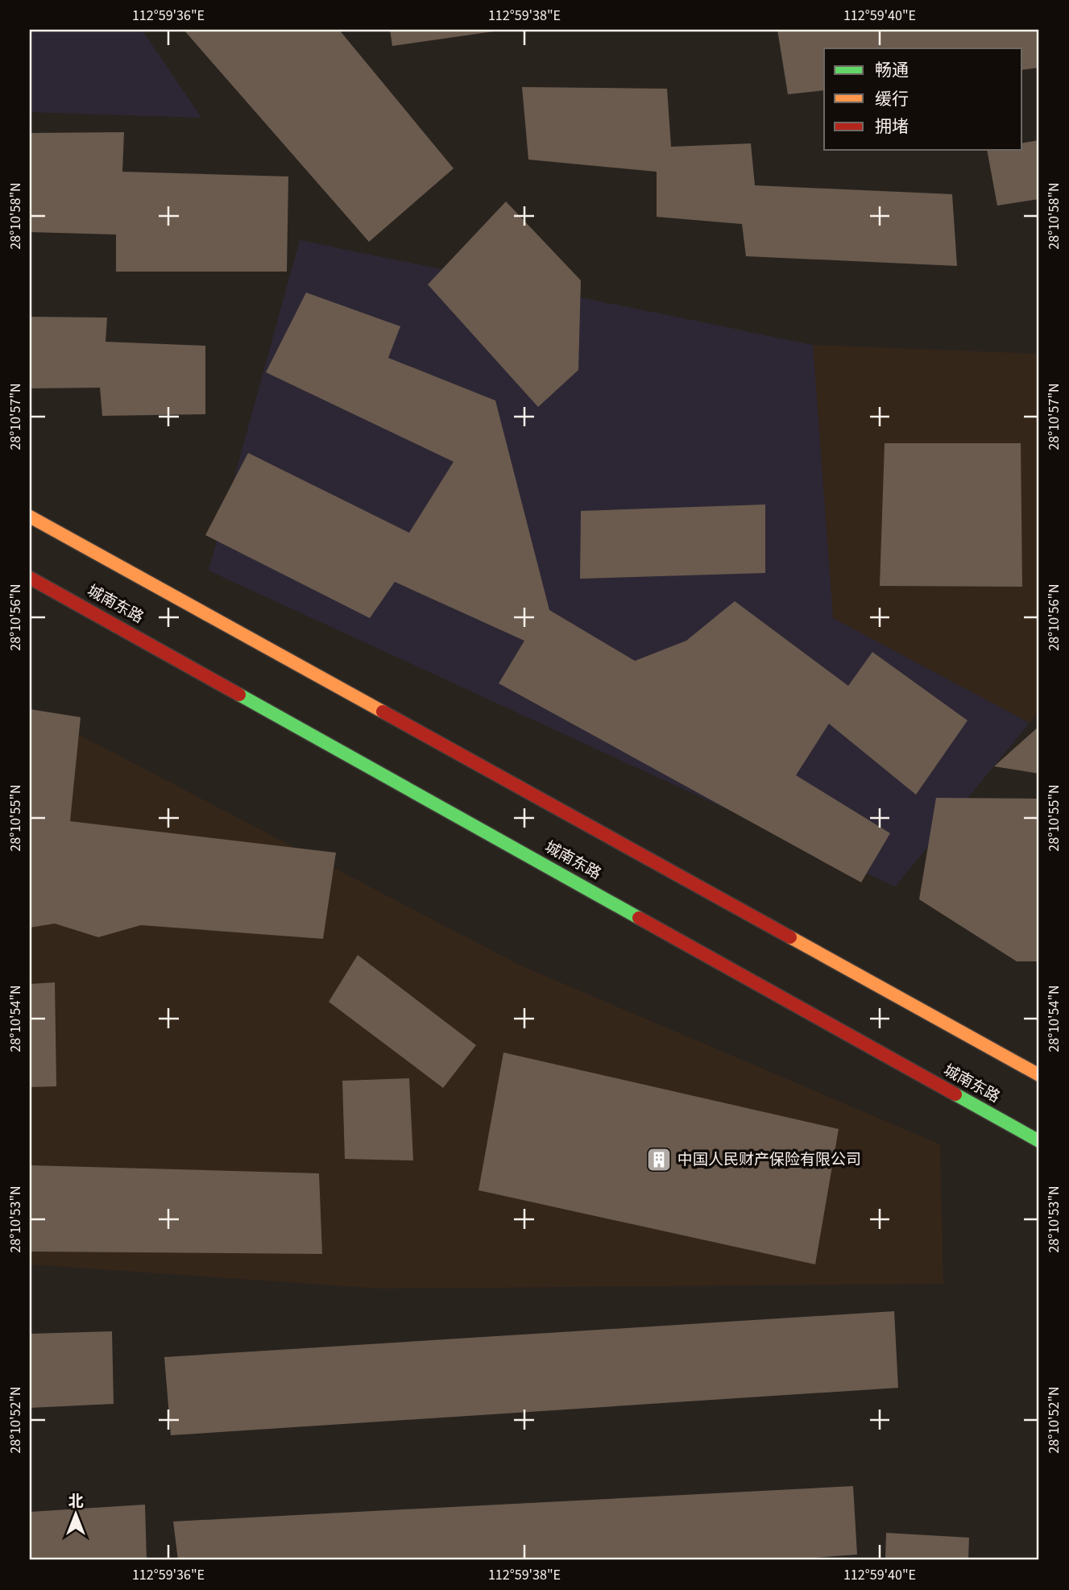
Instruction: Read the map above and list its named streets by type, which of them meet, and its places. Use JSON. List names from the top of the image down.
{
  "streets": {
    "main road": ["城南东路"]
  },
  "places": {
    "building": ["中国人民财产保险有限公司"]
  },
  "legend": ["畅通", "缓行", "拥堵"],
  "north": "top",
  "coordinates": [
    "112°59'36\"E",
    "112°59'38\"E",
    "112°59'40\"E",
    "28°10'58\"N",
    "28°10'57\"N",
    "28°10'56\"N",
    "28°10'55\"N",
    "28°10'54\"N",
    "28°10'53\"N",
    "28°10'52\"N"
  ]
}
